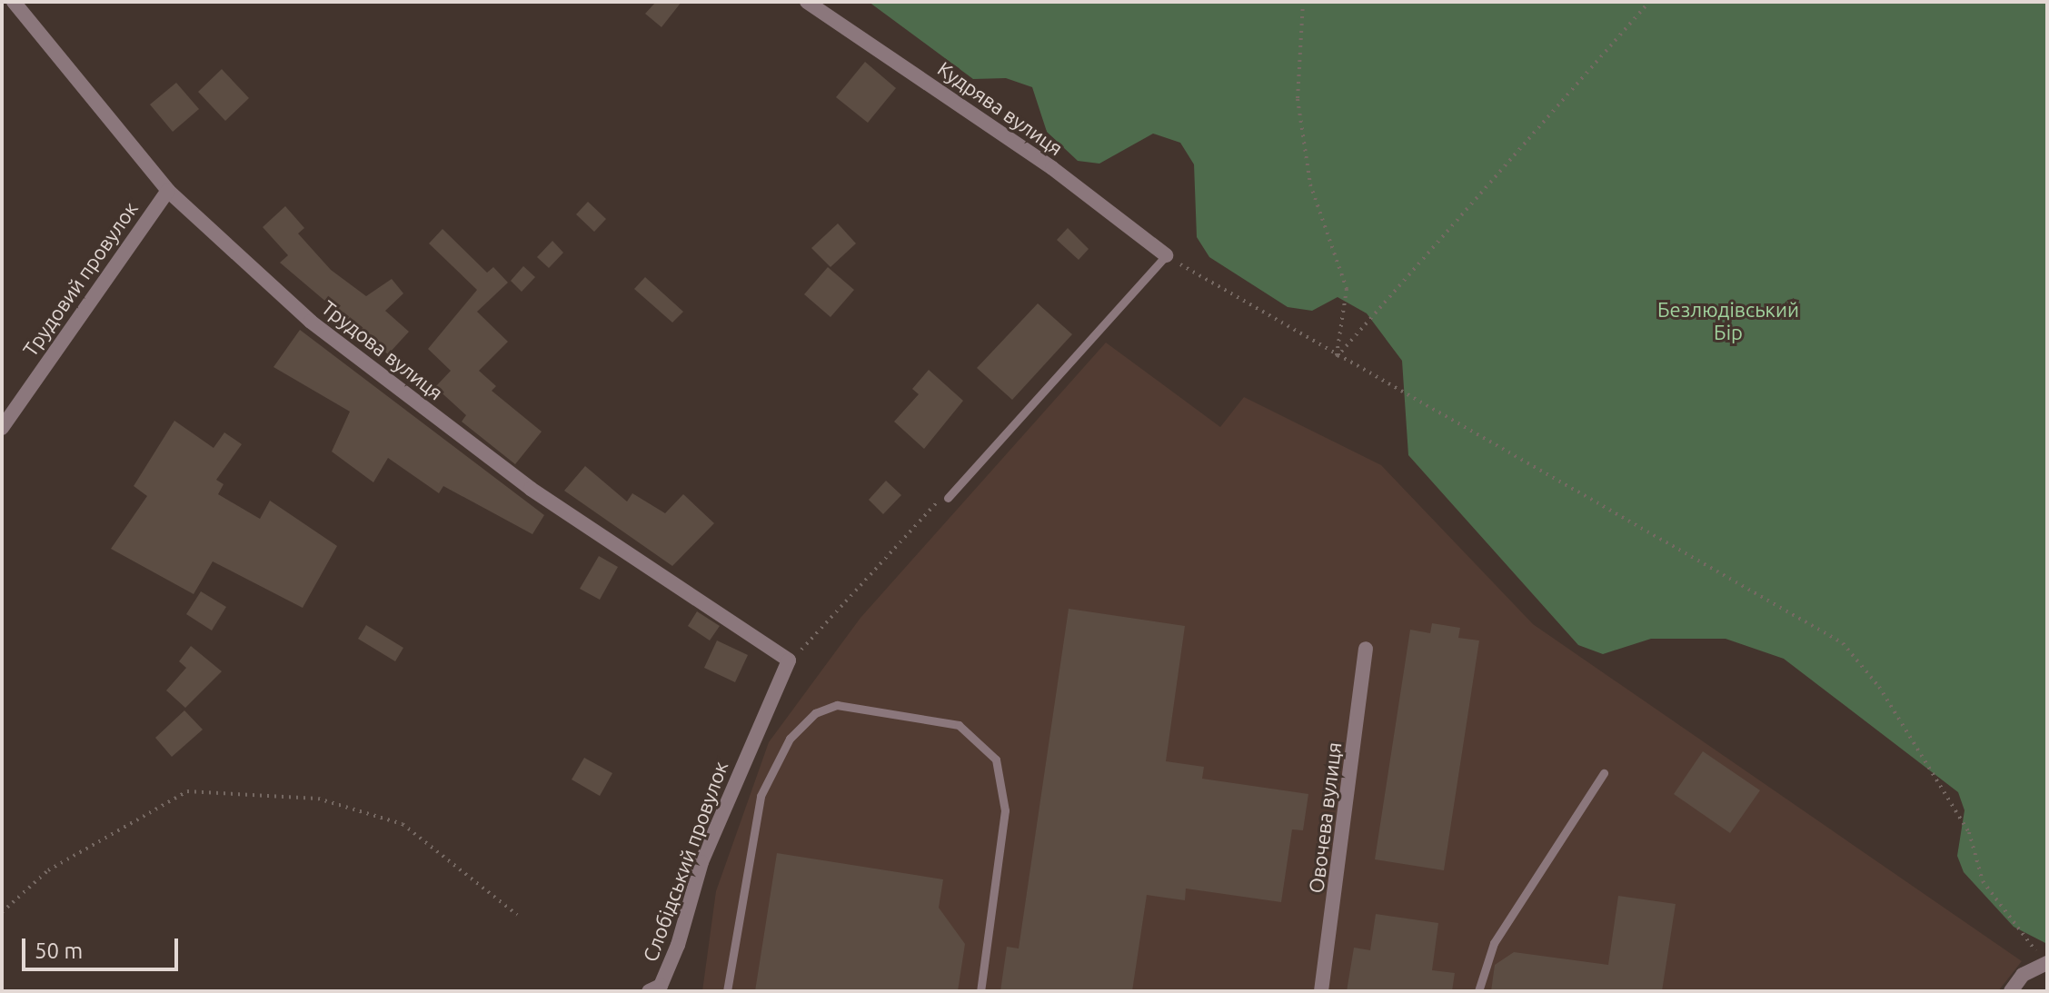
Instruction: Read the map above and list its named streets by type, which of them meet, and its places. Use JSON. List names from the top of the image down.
{
  "streets": {
    "street": [
      "Кудрява вулиця",
      "Трудовий провулок",
      "Трудова вулиця",
      "Овочева вулиця",
      "Слобідський провулок"
    ]
  },
  "crossings": [
    ["Трудовий провулок", "Трудова вулиця"],
    ["Трудова вулиця", "Слобідський провулок"]
  ],
  "parks": ["Безлюдівський Бір"],
  "scale_bar": "50 m"
}
